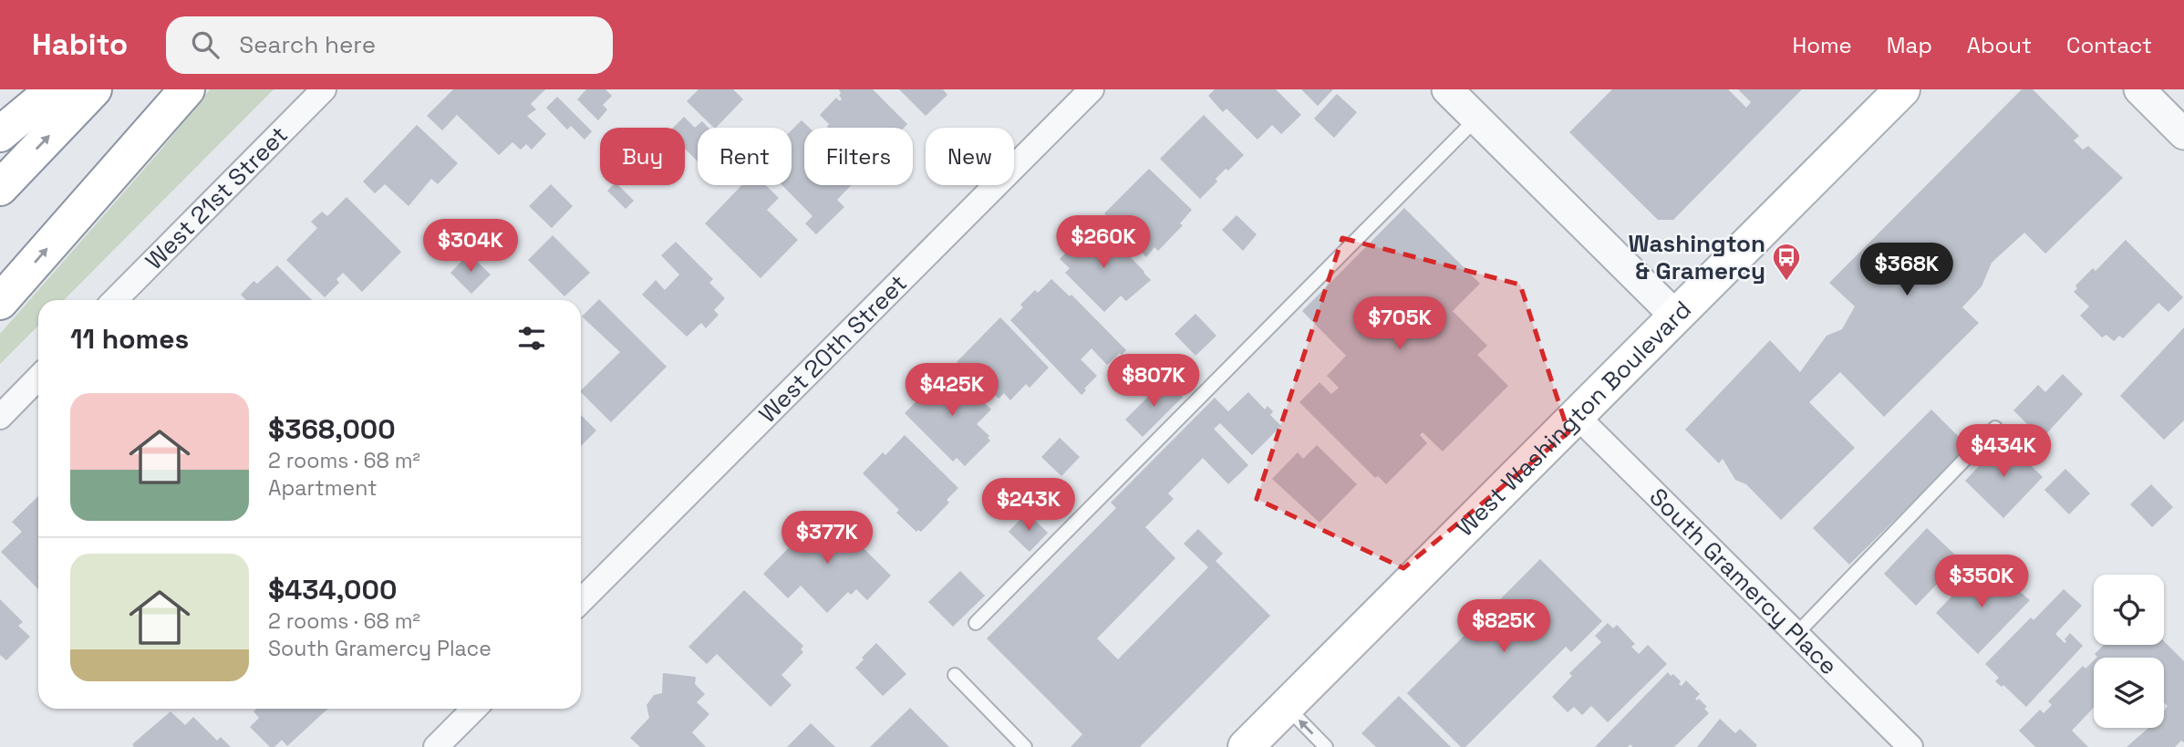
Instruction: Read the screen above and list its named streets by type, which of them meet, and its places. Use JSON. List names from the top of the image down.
{
  "streets": {
    "main road": ["West Washington Boulevard"],
    "street": ["West 21st Street", "West 20th Street", "South Gramercy Place"]
  },
  "crossings": [
    ["West Washington Boulevard", "South Gramercy Place"]
  ],
  "places": {
    "bus stop": ["Washington & Gramercy"]
  },
  "page": {
    "header": "Habito",
    "search": "Search here",
    "nav": [
      "Home",
      "Map",
      "About",
      "Contact"
    ],
    "chip": [
      "Buy",
      "Rent",
      "Filters",
      "New"
    ],
    "price": [
      "$260K",
      "$304K",
      "$368K",
      "$705K",
      "$807K",
      "$425K",
      "$434K",
      "$243K",
      "$377K",
      "$350K",
      "$825K"
    ],
    "heading": "11 homes",
    "list": [
      {
        "name": "$368,000",
        "note": "2 rooms · 68 m² · Apartment"
      },
      {
        "name": "$434,000",
        "note": "2 rooms · 68 m² · South Gramercy Place"
      }
    ]
  }
}
